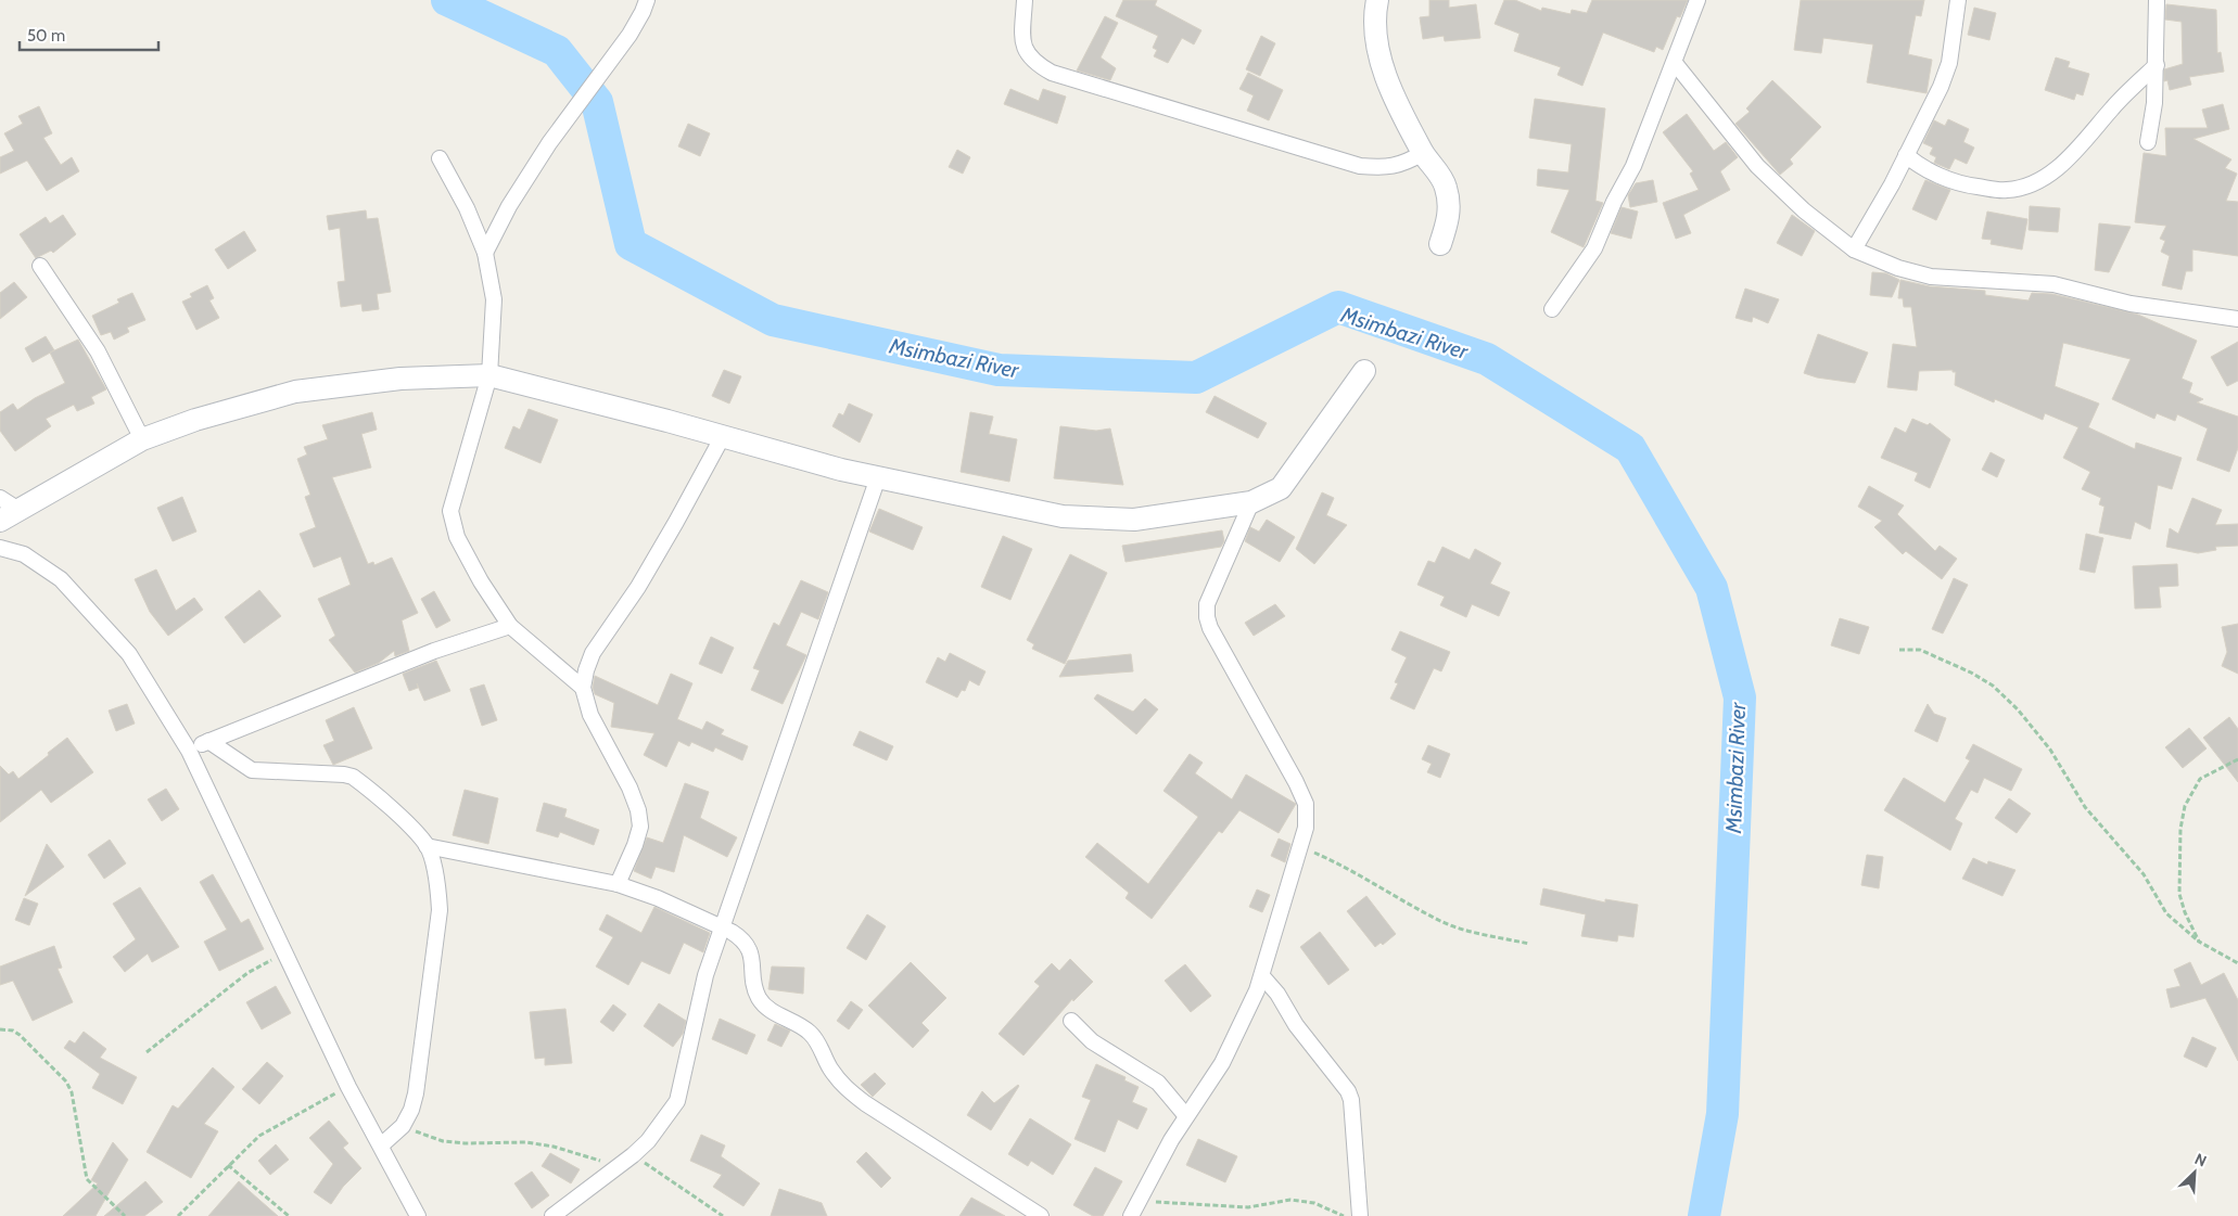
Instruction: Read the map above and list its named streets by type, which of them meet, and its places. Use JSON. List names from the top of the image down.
{
  "water": ["Msimbazi River"],
  "scale_bar": "50 m",
  "north": "top right"
}
